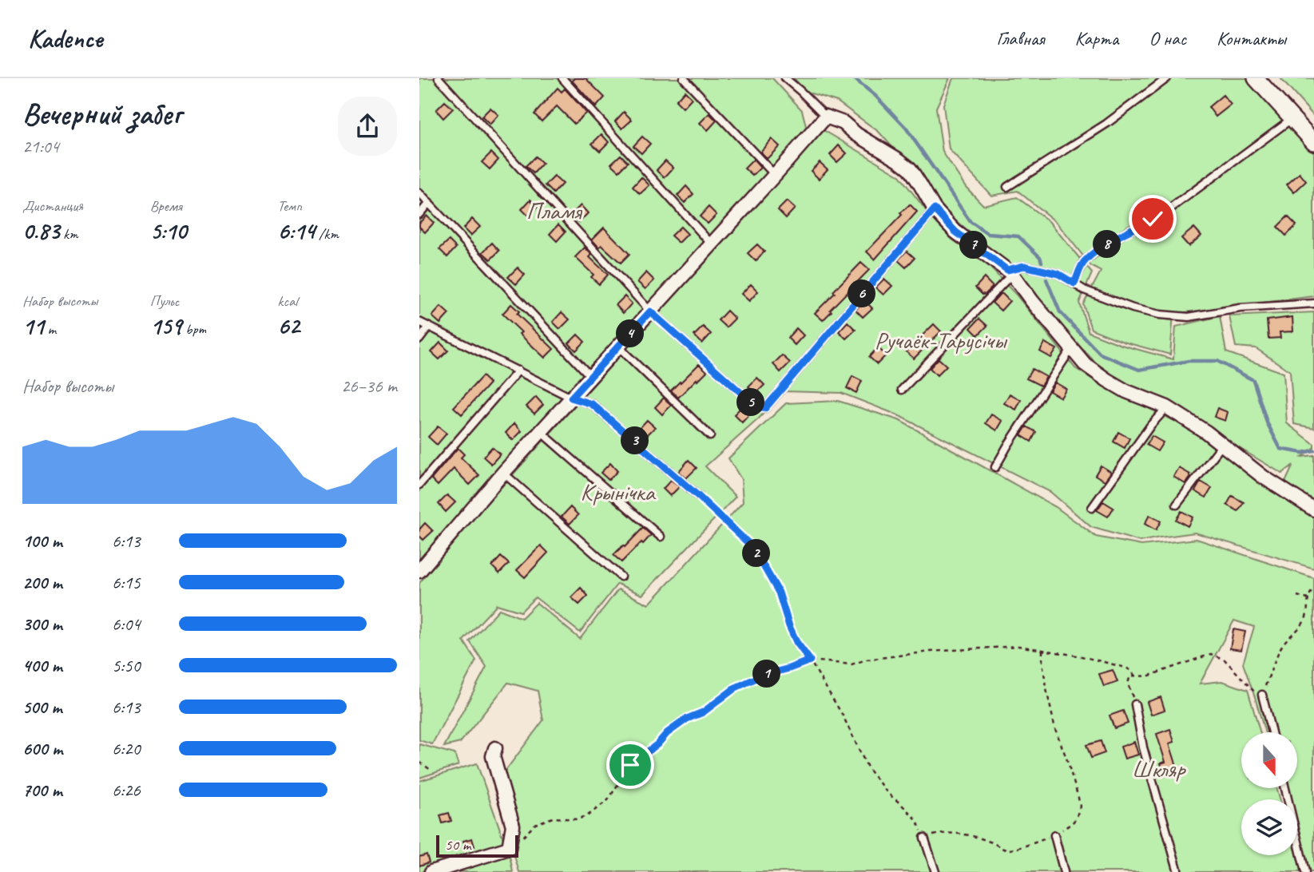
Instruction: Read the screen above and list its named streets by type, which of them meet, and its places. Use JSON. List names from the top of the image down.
{
  "parks": [
    "Пламя",
    "Ручаёк-Тарусічы",
    "Крынічка",
    "Шкляр"
  ],
  "scale_bar": "50 m",
  "north": "bottom",
  "page": {
    "header": "Kadence",
    "nav": [
      "Главная",
      "Карта",
      "О нас",
      "Контакты"
    ],
    "heading": ["Вечерний забег", "21:04"],
    "stats": [
      ["Дистанция", "0.83 km"],
      ["Время", "5:10"],
      ["Темп", "6:14 /km"],
      ["Набор высоты", "11 m"],
      ["Пульс", "159 bpm"],
      ["kcal", "62"]
    ],
    "pins": [
      "8",
      "7",
      "6",
      "4",
      "5",
      "3",
      "2",
      "1"
    ],
    "chart": ["Набор высоты", "26–36 m"],
    "list": [
      {
        "name": "100 m",
        "note": "6:13"
      },
      {
        "name": "200 m",
        "note": "6:15"
      },
      {
        "name": "300 m",
        "note": "6:04"
      },
      {
        "name": "400 m",
        "note": "5:50"
      },
      {
        "name": "500 m",
        "note": "6:13"
      },
      {
        "name": "600 m",
        "note": "6:20"
      },
      {
        "name": "700 m",
        "note": "6:26"
      }
    ],
    "scale": "50 m"
  }
}
